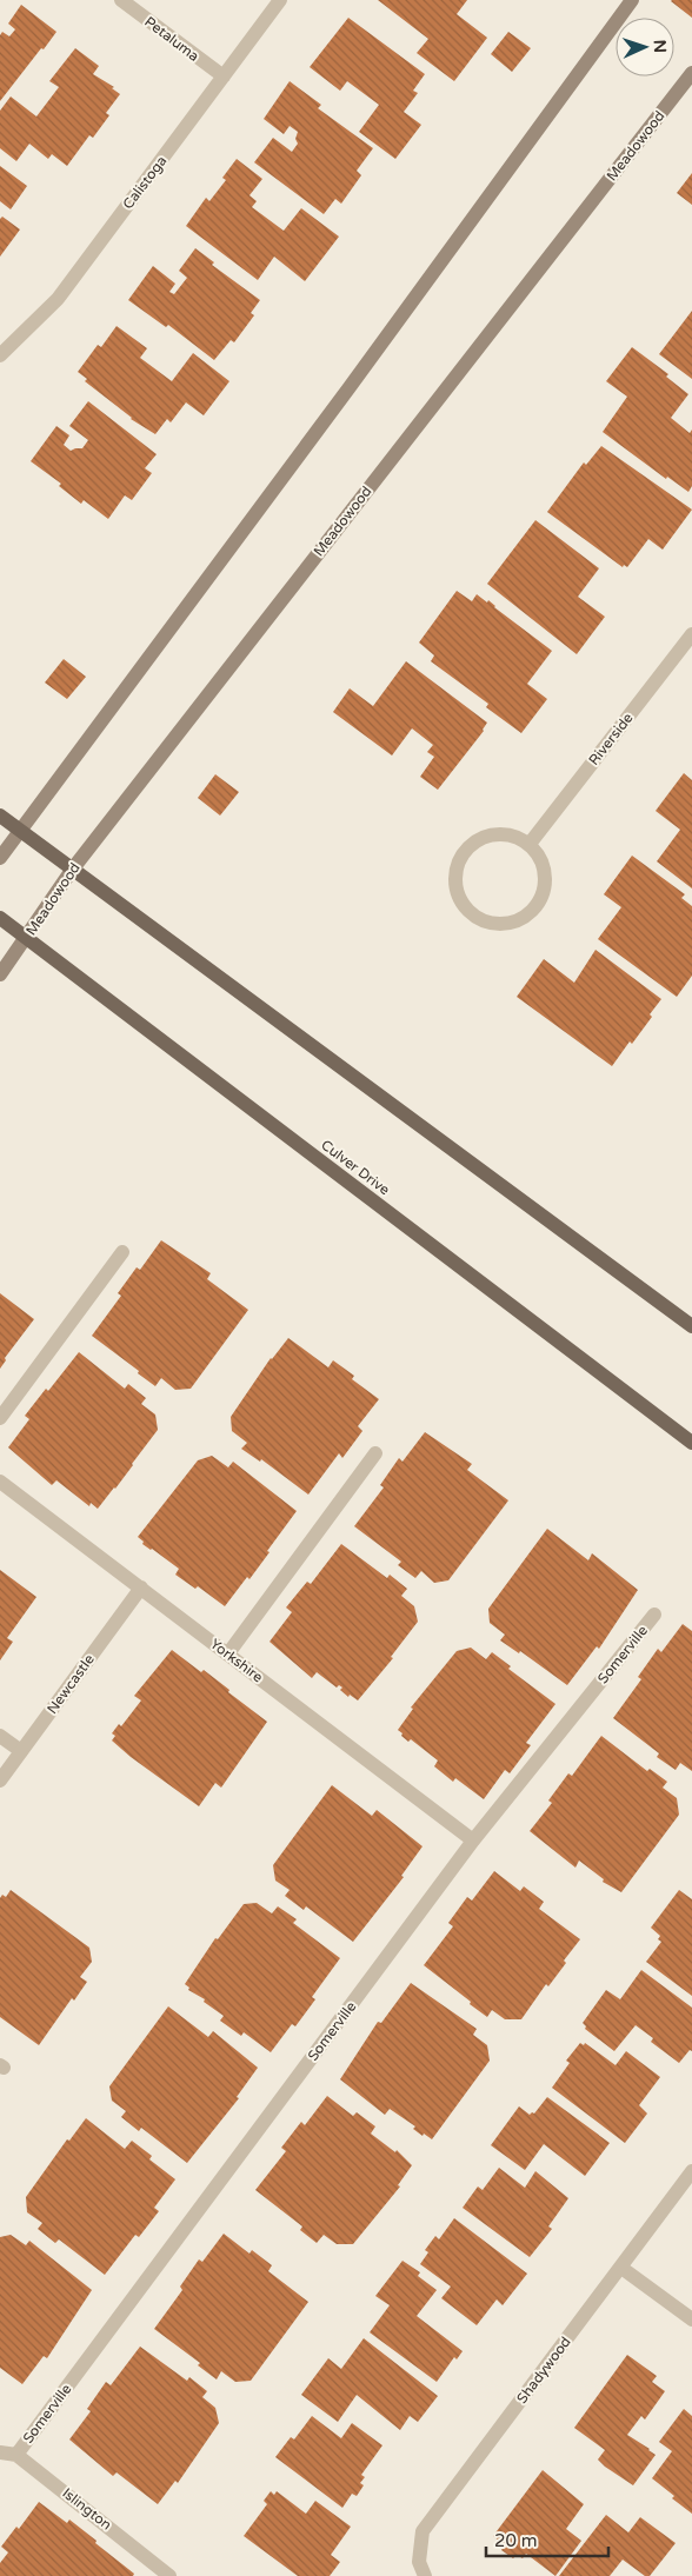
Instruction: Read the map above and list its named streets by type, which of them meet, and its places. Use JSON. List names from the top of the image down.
{
  "streets": {
    "main road": ["Meadowood", "Culver Drive"],
    "street": [
      "Petaluma",
      "Calistoga",
      "Riverside",
      "Somerville",
      "Yorkshire",
      "Newcastle",
      "Shadywood",
      "Islington"
    ]
  },
  "crossings": [
    ["Petaluma", "Calistoga"],
    ["Meadowood", "Culver Drive"],
    ["Somerville", "Yorkshire"],
    ["Somerville", "Islington"],
    ["Yorkshire", "Newcastle"]
  ],
  "scale_bar": "20 m",
  "north": "right"
}
